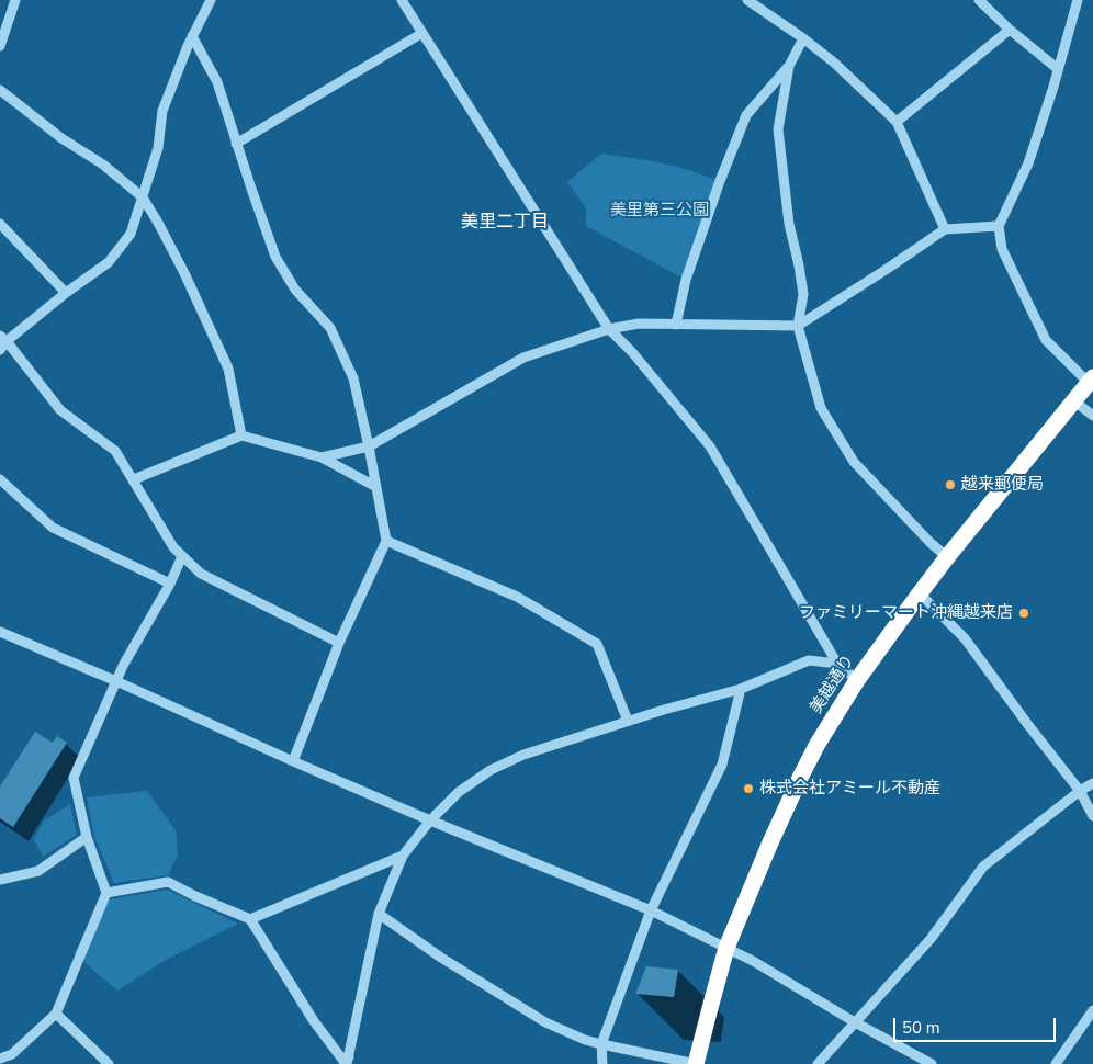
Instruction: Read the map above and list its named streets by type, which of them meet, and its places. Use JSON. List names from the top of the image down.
{
  "streets": {
    "highway": ["美越通り"]
  },
  "districts": ["美里二丁目"],
  "parks": ["美里第三公園"],
  "places": ["越来郵便局", "ファミリーマート沖縄越来店", "株式会社アミール不動産"],
  "scale_bar": "50 m"
}
